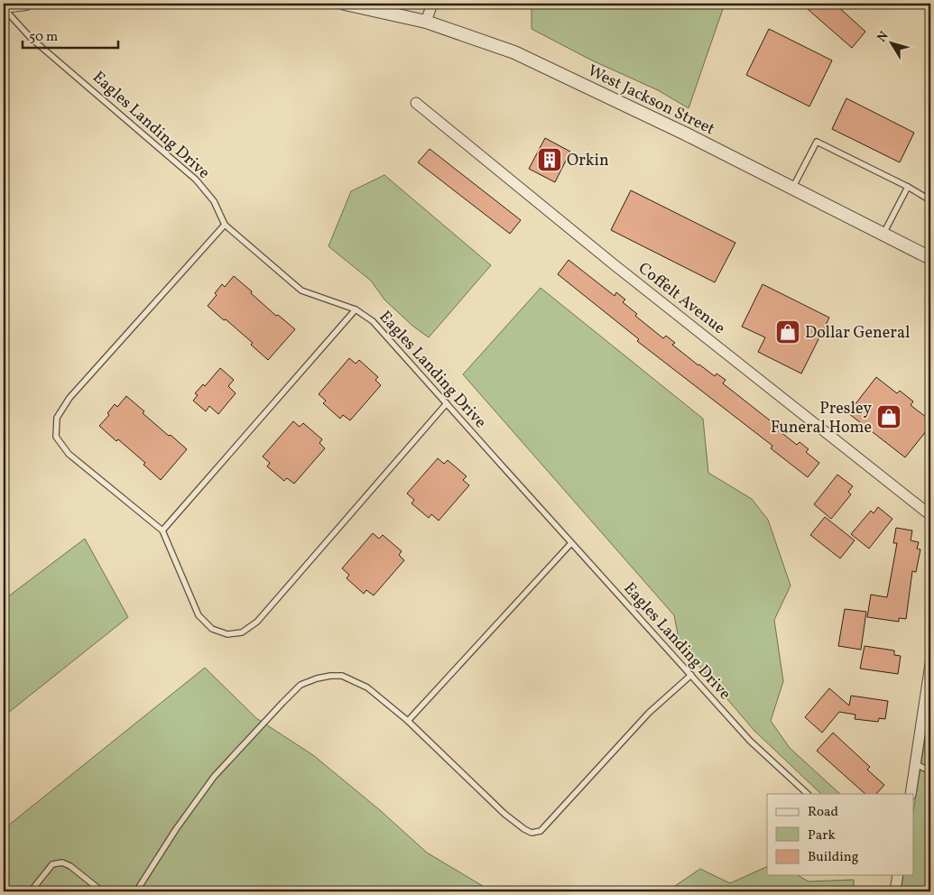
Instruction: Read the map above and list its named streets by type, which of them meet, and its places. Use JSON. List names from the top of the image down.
{
  "streets": {
    "street": ["West Jackson Street", "Coffelt Avenue"],
    "lane": ["Eagles Landing Drive"]
  },
  "places": {
    "building": ["Orkin"],
    "shop": ["Dollar General", "Presley Funeral Home"]
  },
  "legend": ["Road", "Park", "Building"],
  "scale_bar": "50 m",
  "north": "top left"
}
